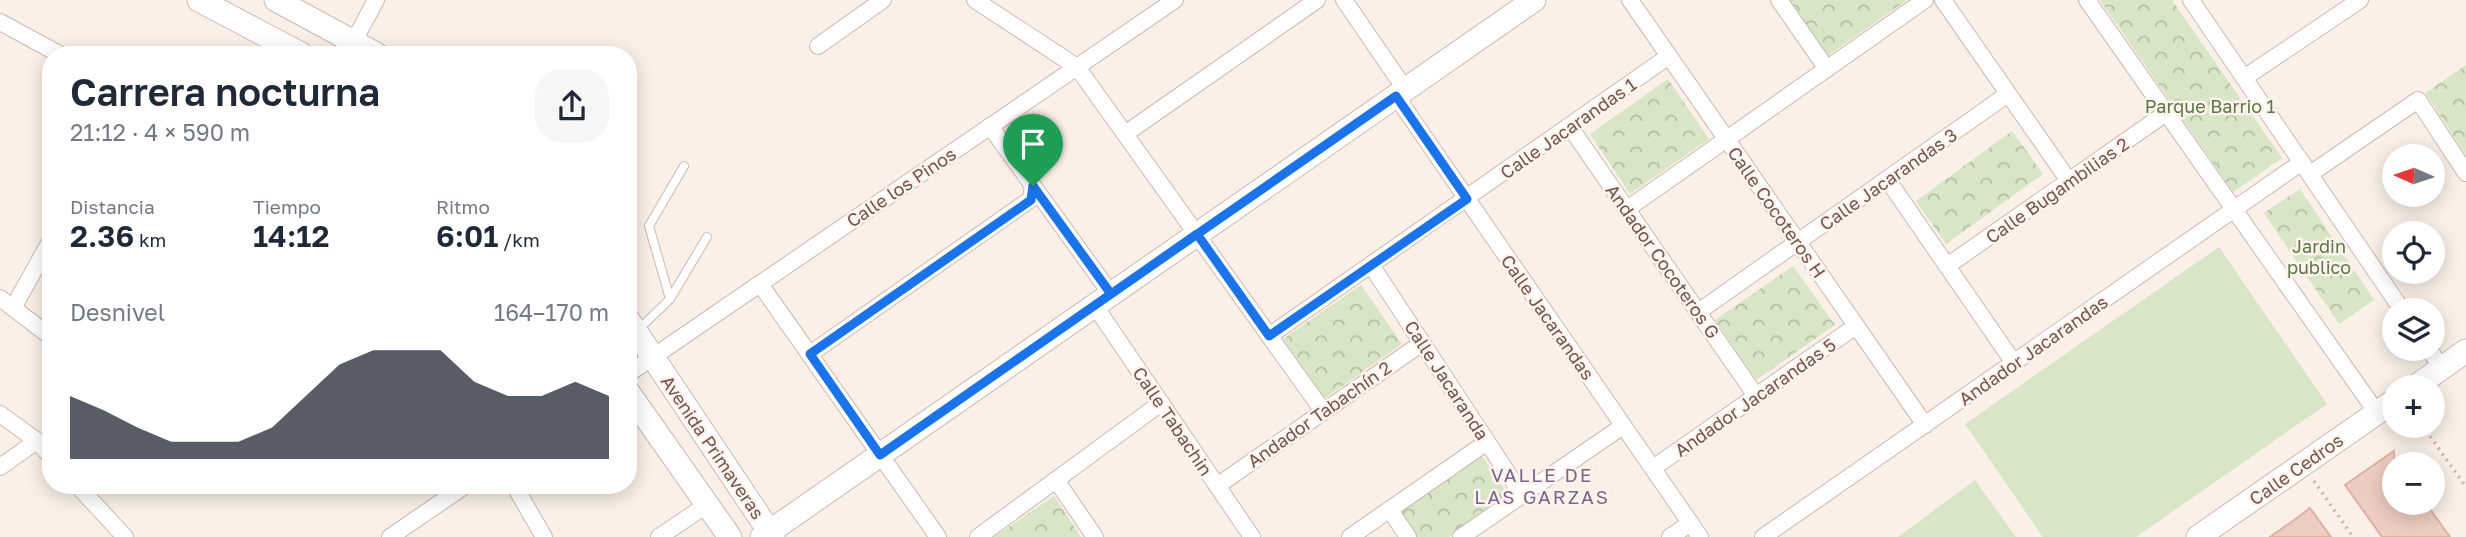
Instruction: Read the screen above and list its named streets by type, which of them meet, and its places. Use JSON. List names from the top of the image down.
{
  "streets": {
    "street": [
      "Calle Jacarandas 1",
      "Calle Jacarandas 3",
      "Calle los Pinos",
      "Calle Bugambilias 2",
      "Calle Cocoteros H",
      "Andador Cocoteros G",
      "Calle Jacarandas",
      "Andador Jacarandas",
      "Calle Jacaranda",
      "Andador Jacarandas 5",
      "Andador Tabachín 2",
      "Calle Tabachin",
      "Avenida Primaveras",
      "Calle Cedros"
    ]
  },
  "crossings": [
    ["Calle Jacarandas 1", "Calle Cocoteros H"],
    ["Calle Jacarandas 1", "Andador Cocoteros G"],
    ["Calle Jacarandas 1", "Calle Jacarandas"],
    ["Calle Jacarandas 3", "Calle Cocoteros H"],
    ["Calle Jacarandas 3", "Andador Cocoteros G"],
    ["Calle los Pinos", "Calle Tabachin"],
    ["Calle los Pinos", "Avenida Primaveras"],
    ["Calle Cocoteros H", "Andador Jacarandas"],
    ["Calle Cocoteros H", "Andador Jacarandas 5"],
    ["Andador Cocoteros G", "Andador Jacarandas 5"],
    ["Calle Jacarandas", "Andador Jacarandas 5"],
    ["Calle Jacaranda", "Andador Tabachín 2"],
    ["Andador Tabachín 2", "Calle Tabachin"]
  ],
  "districts": ["VALLE DE LAS GARZAS"],
  "parks": ["Parque Barrio 1", "Jardin publico"],
  "north": "left",
  "page": {
    "heading": ["Carrera nocturna", "21:12 · 4 × 590 m"],
    "map_buttons": ["+", "−"],
    "stats": [
      ["Distancia", "2.36 km"],
      ["Tiempo", "14:12"],
      ["Ritmo", "6:01 /km"]
    ],
    "chart": ["Desnivel", "164–170 m"]
  }
}
